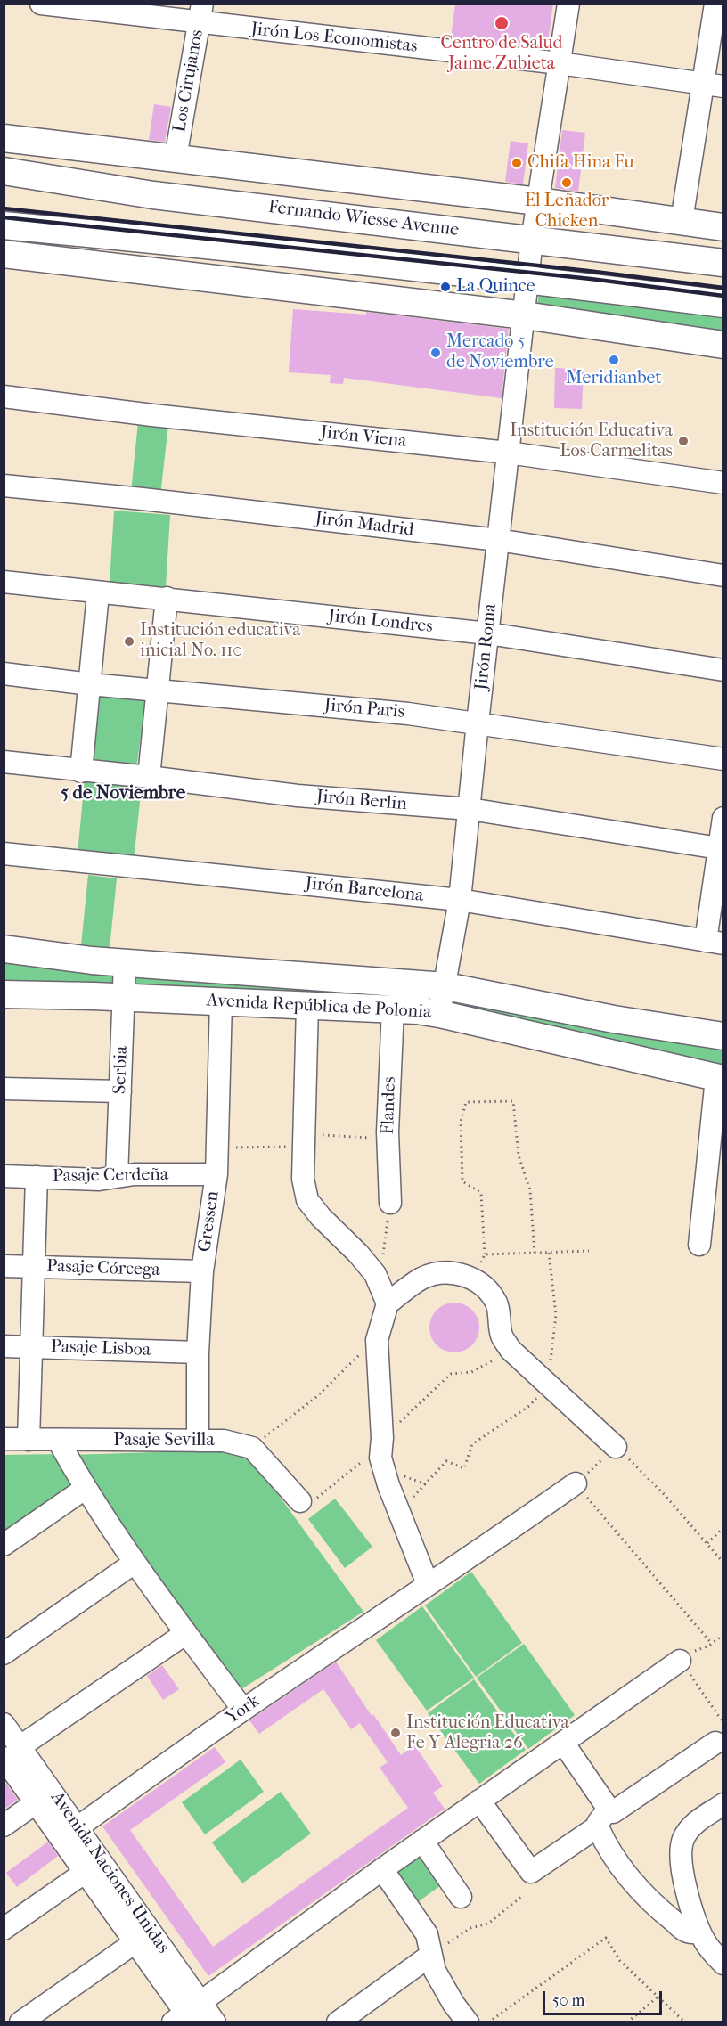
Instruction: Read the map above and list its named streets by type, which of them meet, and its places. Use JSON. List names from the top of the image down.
{
  "streets": {
    "main road": ["Fernando Wiesse Avenue", "Avenida República de Polonia"],
    "street": [
      "Jirón Los Economistas",
      "Los Cirujanos",
      "Jirón Viena",
      "Jirón Madrid",
      "Jirón Londres",
      "Jirón Roma",
      "Jirón Paris",
      "Jirón Berlin",
      "Jirón Barcelona",
      "Serbia",
      "Flandes",
      "Pasaje Cerdeña",
      "Gressen",
      "Pasaje Córcega",
      "Pasaje Lisboa",
      "Pasaje Sevilla",
      "York",
      "Avenida Naciones Unidas"
    ]
  },
  "crossings": [
    ["Jirón Los Economistas", "Los Cirujanos"],
    ["Jirón Los Economistas", "Jirón Roma"],
    ["Fernando Wiesse Avenue", "Jirón Roma"],
    ["Jirón Viena", "Jirón Roma"],
    ["Jirón Madrid", "Jirón Roma"],
    ["Jirón Londres", "Jirón Roma"],
    ["Jirón Roma", "Jirón Paris"],
    ["Jirón Roma", "Jirón Berlin"],
    ["Jirón Roma", "Jirón Barcelona"],
    ["Jirón Roma", "Avenida República de Polonia"],
    ["Avenida República de Polonia", "Serbia"],
    ["Avenida República de Polonia", "Flandes"],
    ["Avenida República de Polonia", "Gressen"],
    ["Serbia", "Pasaje Cerdeña"],
    ["Pasaje Cerdeña", "Gressen"],
    ["Gressen", "Pasaje Córcega"],
    ["Gressen", "Pasaje Lisboa"],
    ["Gressen", "Pasaje Sevilla"],
    ["York", "Avenida Naciones Unidas"]
  ],
  "districts": ["5 de Noviembre"],
  "places": [
    "Centro de Salud Jaime Zubieta",
    "Chifa Hina Fu",
    "El Leñador Chicken",
    "La Quince",
    "Mercado 5 de Noviembre",
    "Meridianbet",
    "Institución Educativa Los Carmelitas",
    "Institución educativa inicial No. 110",
    "Institución Educativa Fe Y Alegria 26"
  ],
  "scale_bar": "50 m"
}
